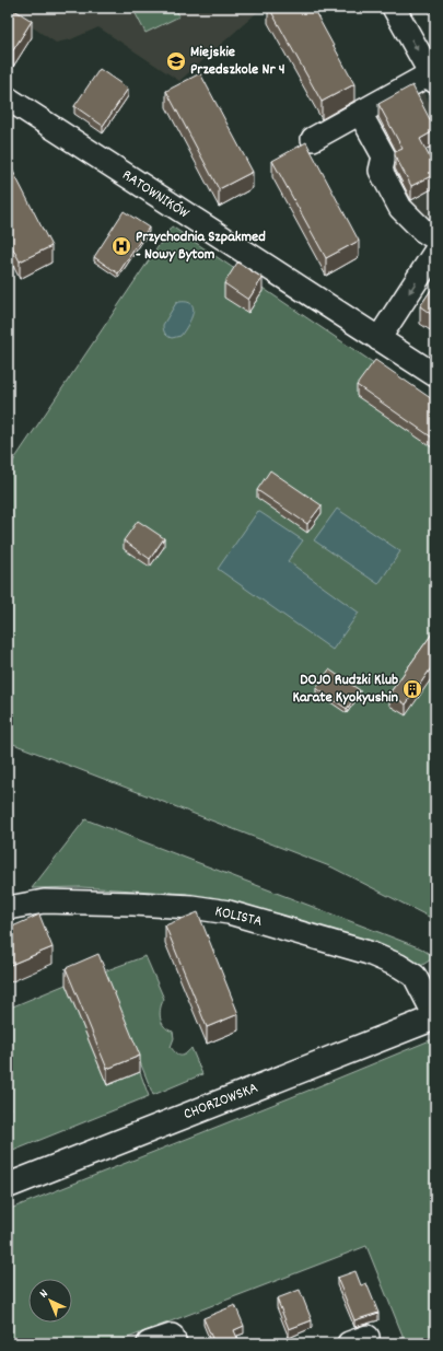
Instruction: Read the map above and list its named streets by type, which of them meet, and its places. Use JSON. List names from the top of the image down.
{
  "streets": {
    "street": ["RATOWNIKÓW", "KOLISTA", "CHORZOWSKA"]
  },
  "crossings": [
    ["KOLISTA", "CHORZOWSKA"]
  ],
  "places": {
    "school or university": ["Miejskie Przedszkole Nr 4"],
    "hospital": ["Przychodnia Szpakmed - Nowy Bytom"],
    "building": ["DOJO Rudzki Klub Karate Kyokyushin"]
  },
  "north": "top left"
}
